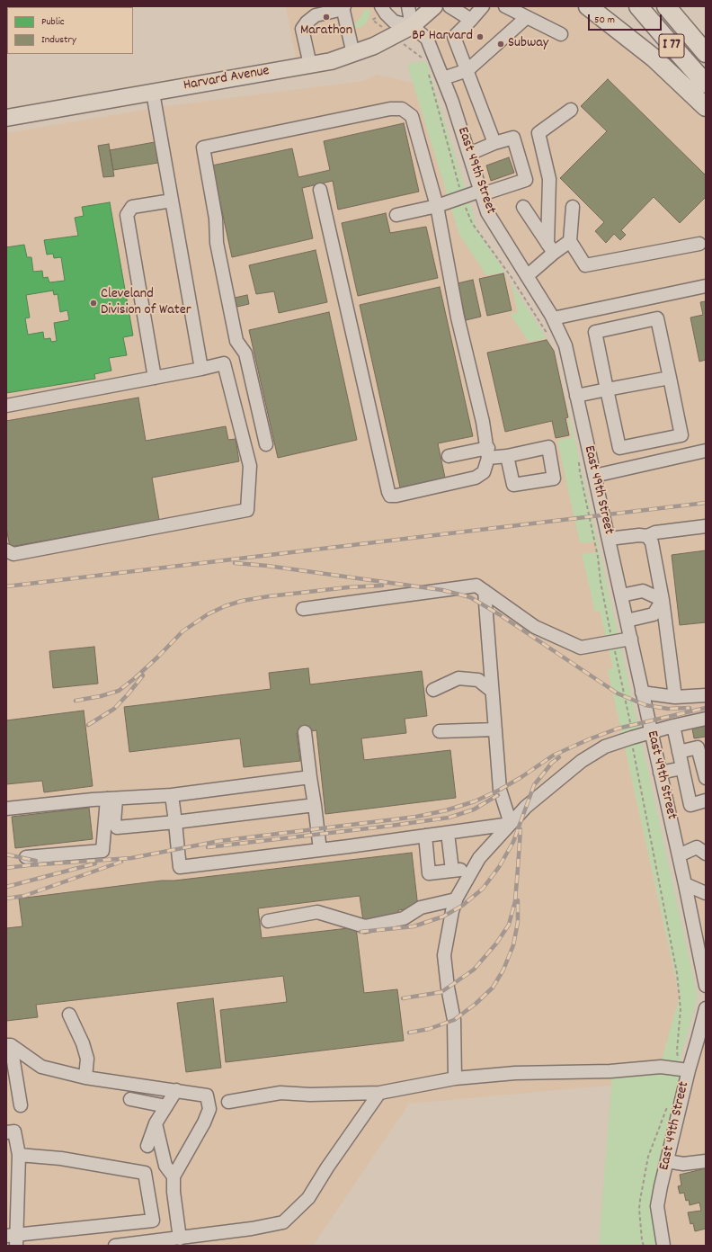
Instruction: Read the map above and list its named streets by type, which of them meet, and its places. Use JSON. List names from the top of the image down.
{
  "streets": {
    "highway": ["I 77"],
    "main road": ["Harvard Avenue"],
    "street": ["East 49th Street"]
  },
  "crossings": [
    ["Harvard Avenue", "East 49th Street"]
  ],
  "places": [
    "Marathon",
    "BP Harvard",
    "Subway",
    "Cleveland Division of Water"
  ],
  "legend": ["Public", "Industry"],
  "scale_bar": "50 m"
}
